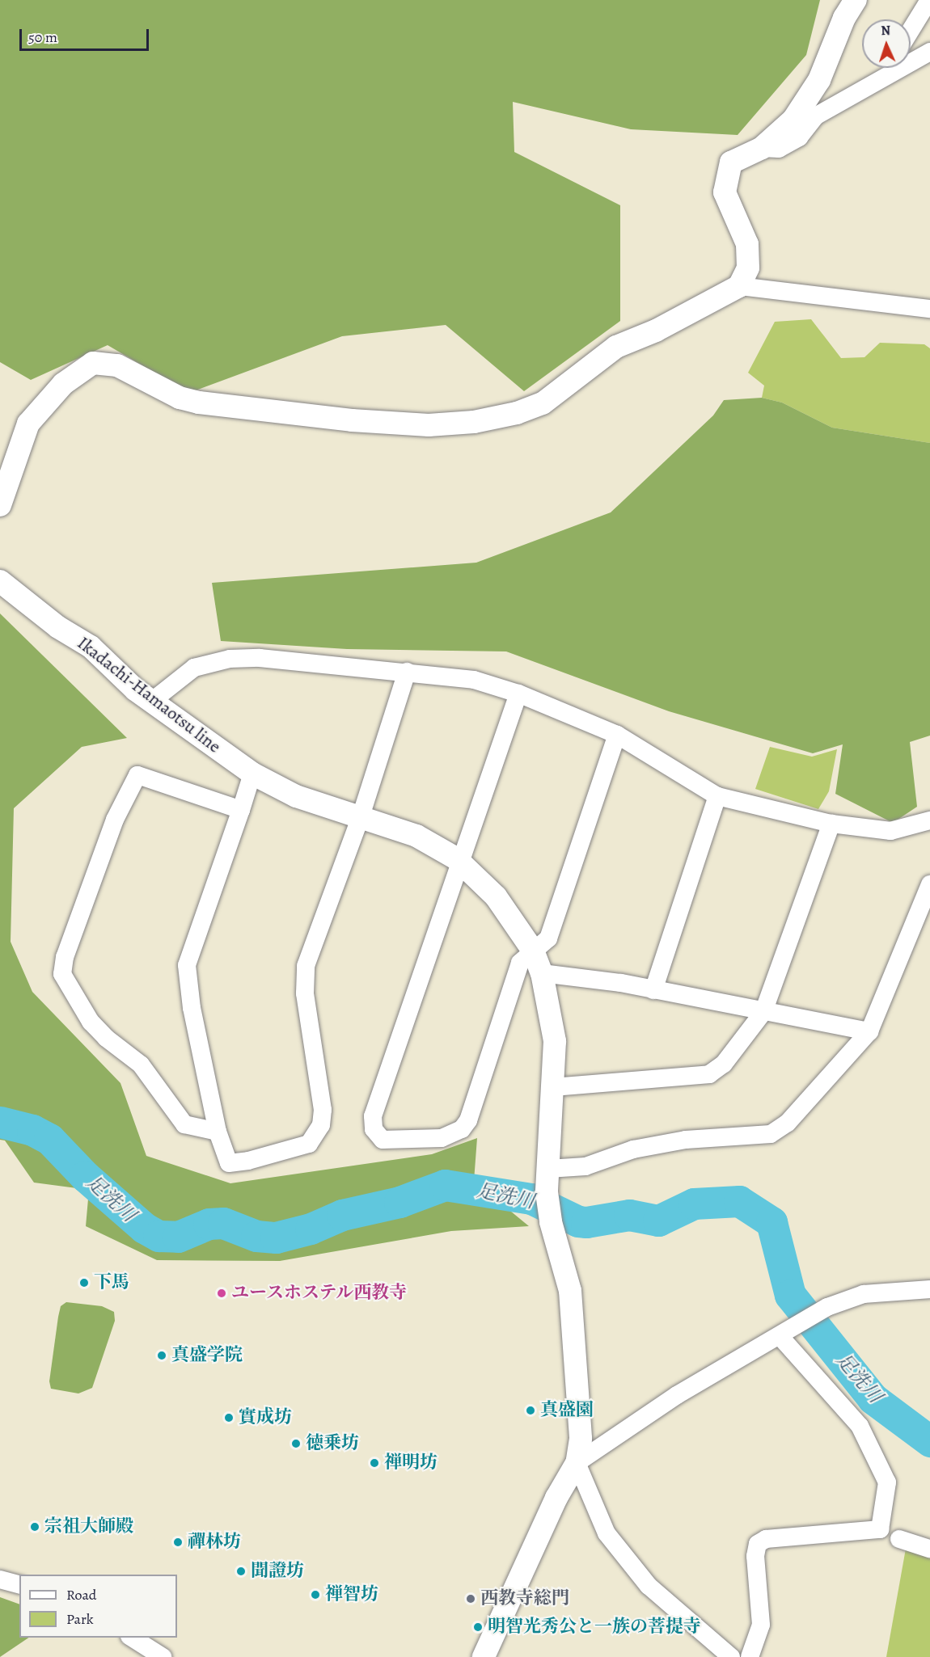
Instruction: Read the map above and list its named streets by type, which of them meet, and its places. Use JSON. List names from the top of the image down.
{
  "streets": {
    "main road": ["Ikadachi-Hamaotsu line"]
  },
  "water": ["足洗川"],
  "places": [
    "下馬",
    "ユースホステル西教寺",
    "真盛学院",
    "真盛園",
    "實成坊",
    "徳乗坊",
    "禅明坊",
    "宗祖大師殿",
    "禪林坊",
    "聞證坊",
    "禅智坊",
    "西教寺総門",
    "明智光秀公と一族の菩提寺"
  ],
  "legend": ["Road", "Park"],
  "scale_bar": "50 m",
  "north": "top"
}
